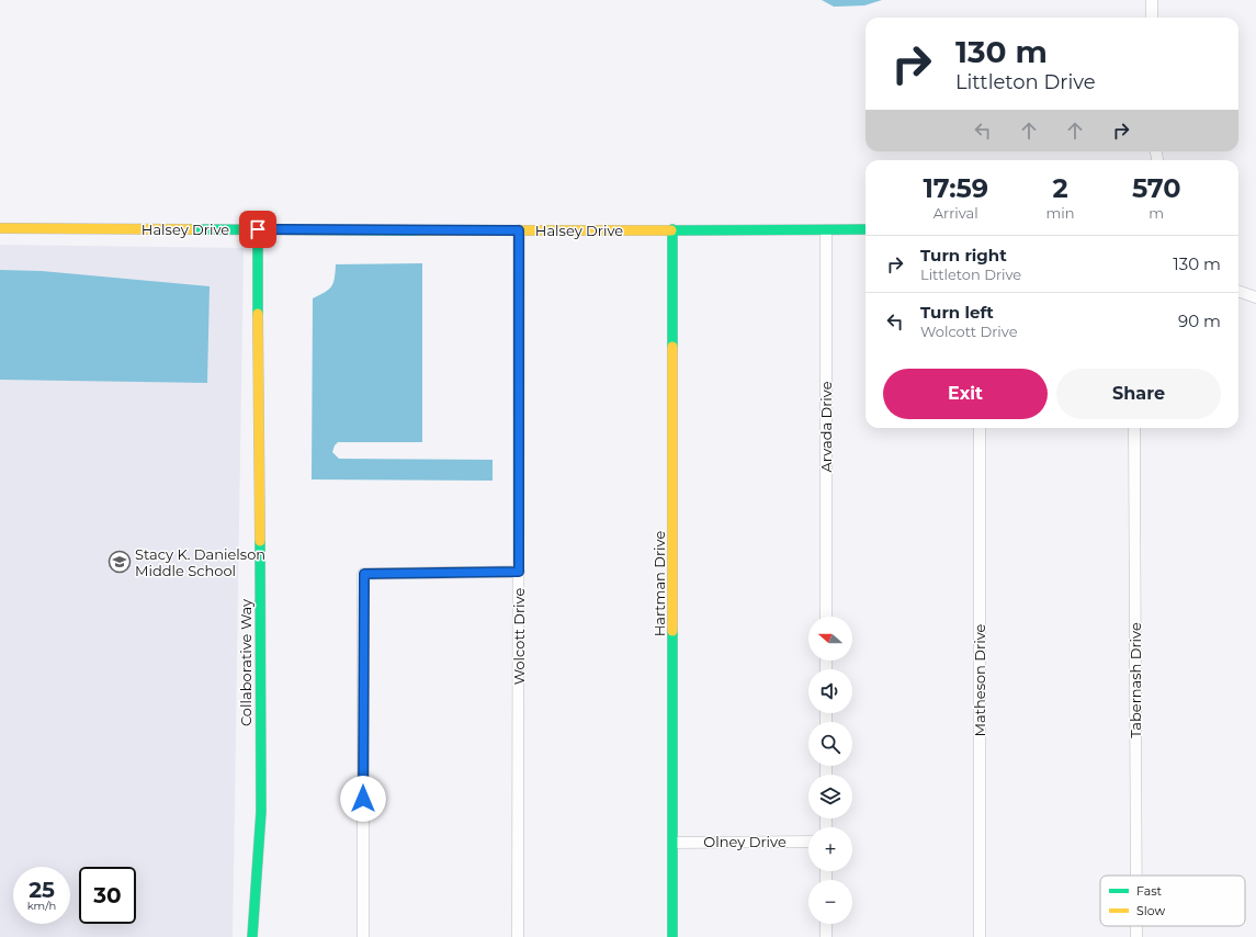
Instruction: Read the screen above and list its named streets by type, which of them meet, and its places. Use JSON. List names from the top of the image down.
{
  "streets": {
    "street": [
      "Halsey Drive",
      "Arvada Drive",
      "Hartman Drive",
      "Wolcott Drive",
      "Collaborative Way",
      "Matheson Drive",
      "Tabernash Drive",
      "Olney Drive"
    ]
  },
  "crossings": [
    ["Halsey Drive", "Arvada Drive"],
    ["Halsey Drive", "Hartman Drive"],
    ["Halsey Drive", "Wolcott Drive"],
    ["Halsey Drive", "Collaborative Way"],
    ["Hartman Drive", "Olney Drive"]
  ],
  "places": {
    "school or university": ["Stacy K. Danielson Middle School"]
  },
  "legend": ["Fast", "Slow"],
  "north": "left",
  "page": {
    "turn": ["130 m", "Littleton Drive"],
    "eta": [
      "17:59",
      "Arrival",
      "2",
      "min",
      "570",
      "m"
    ],
    "list": [
      {
        "name": "Turn right",
        "note": "Littleton Drive",
        "value": "130 m"
      },
      {
        "name": "Turn left",
        "note": "Wolcott Drive",
        "value": "90 m"
      }
    ],
    "buttons": ["Exit", "Share"],
    "map_buttons": ["+", "−"],
    "speed": "25 km/h",
    "limit": "30"
  }
}
